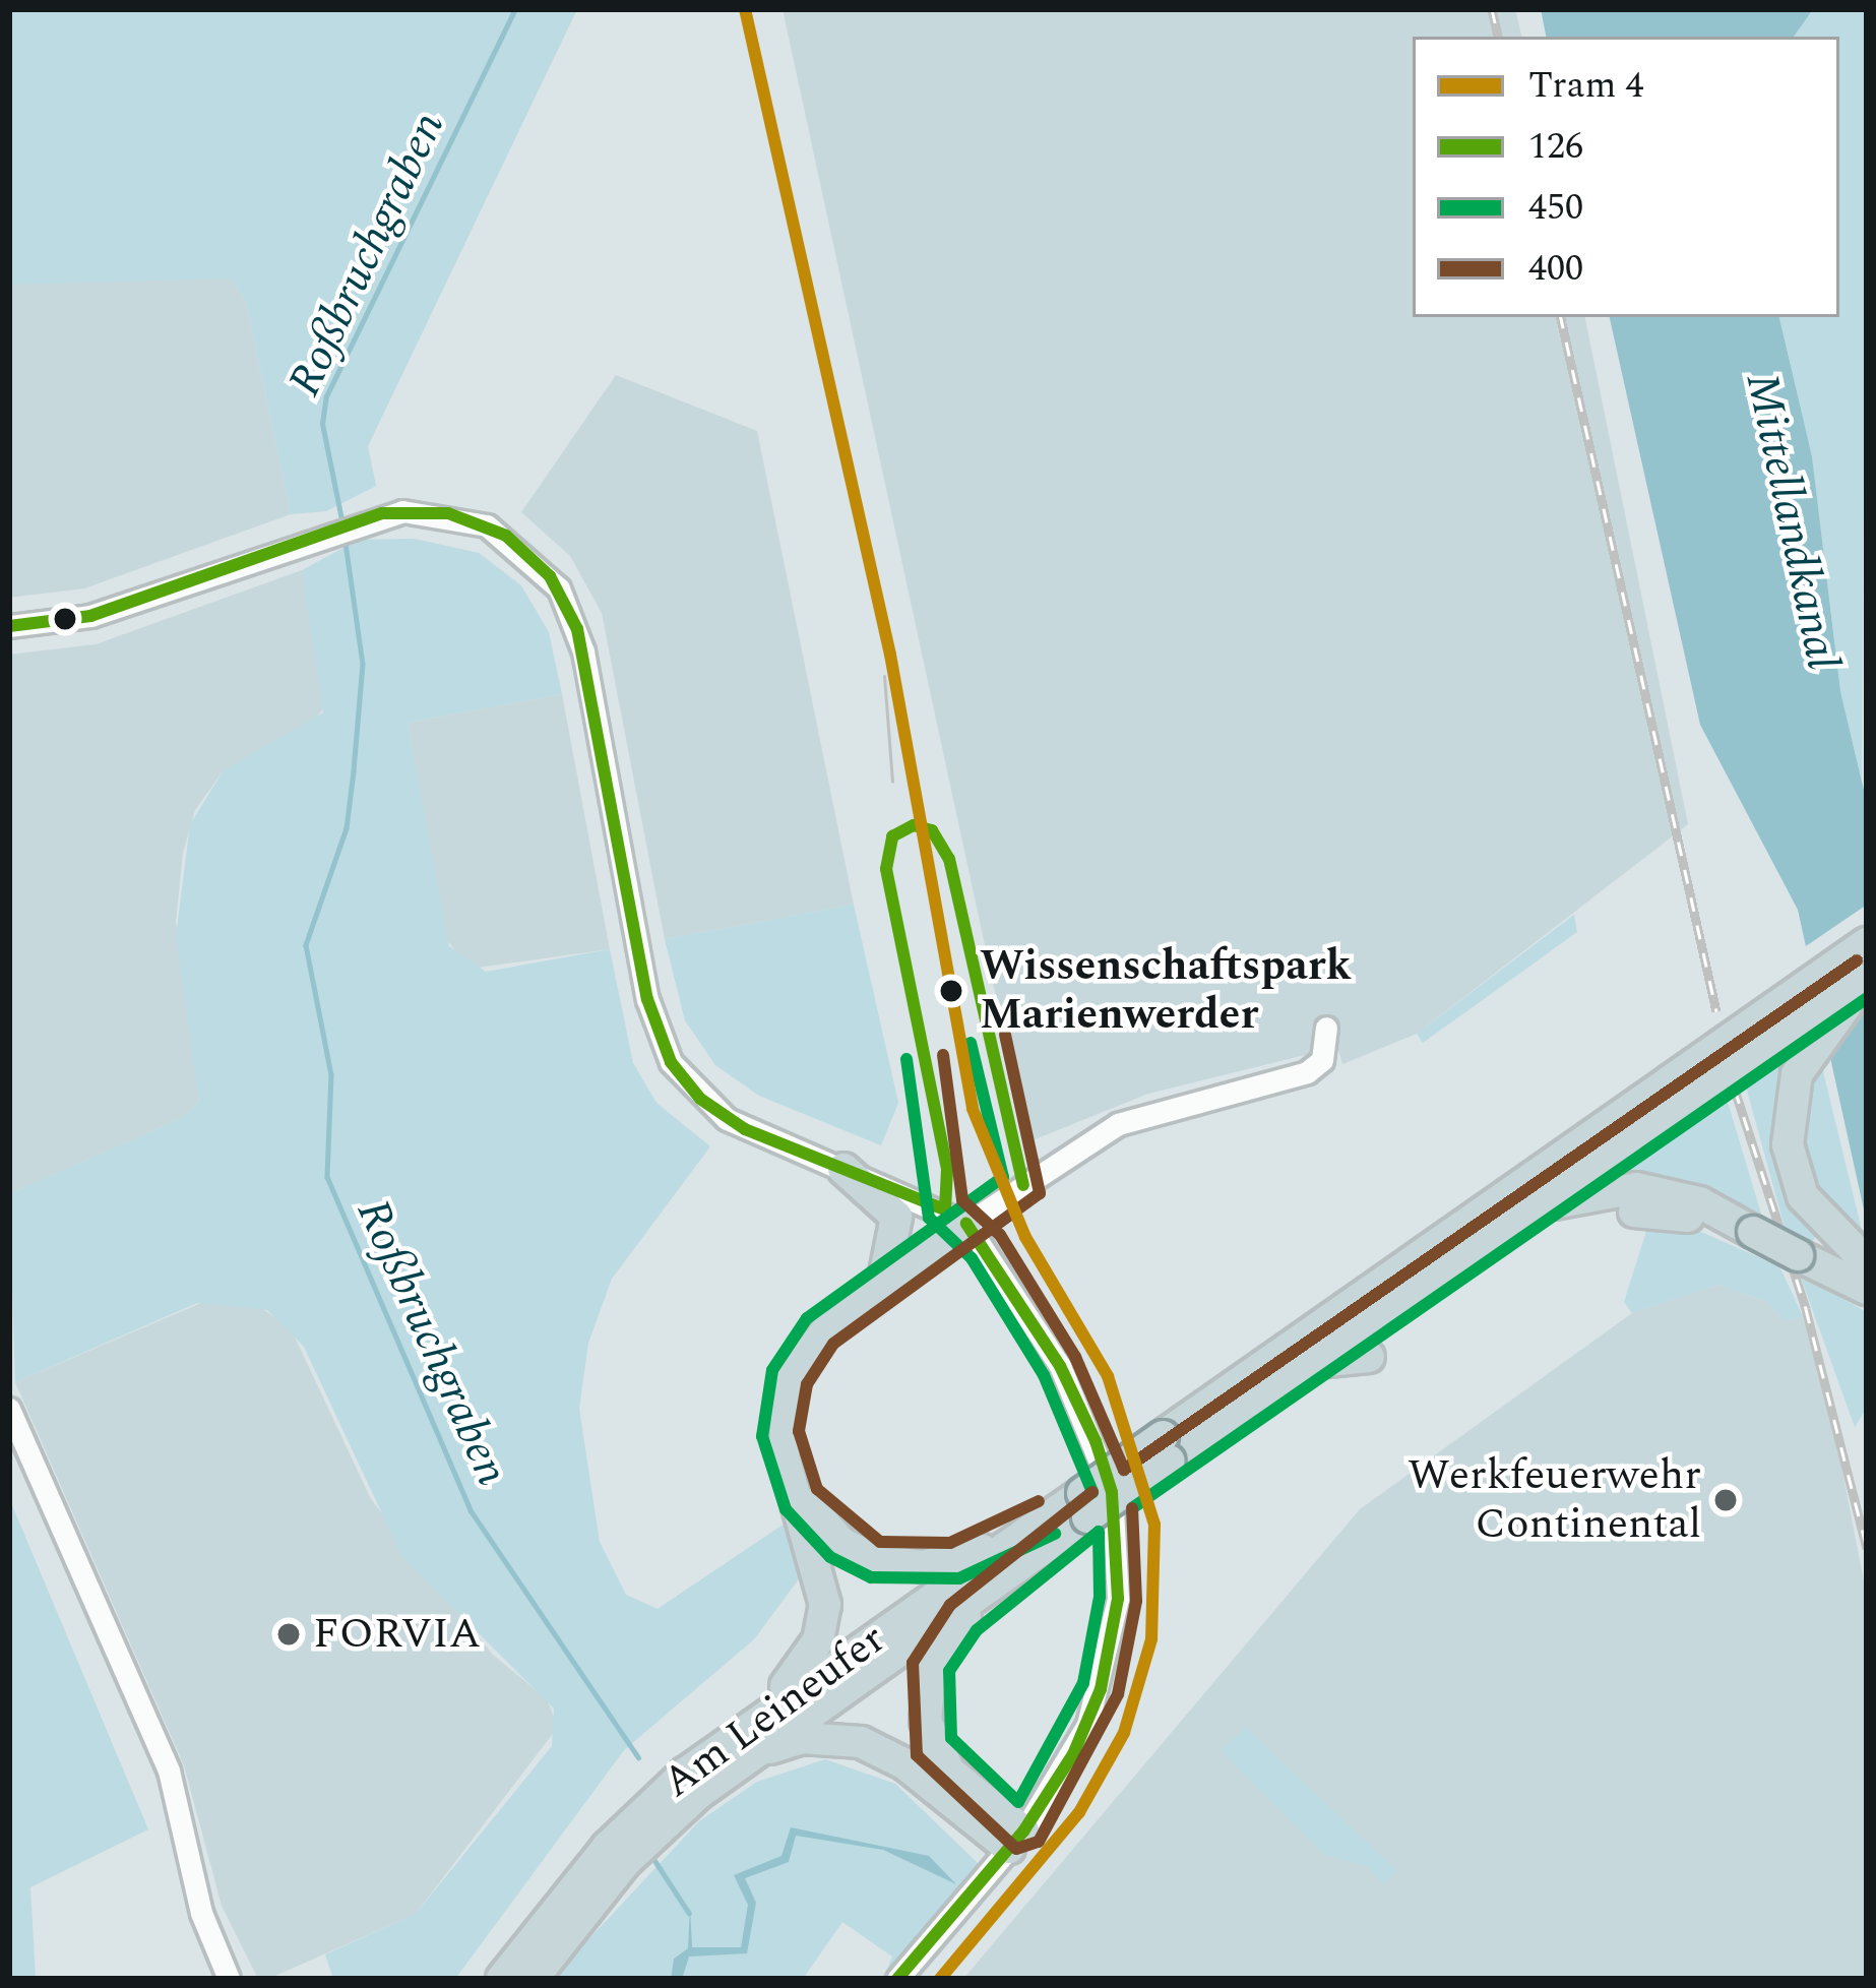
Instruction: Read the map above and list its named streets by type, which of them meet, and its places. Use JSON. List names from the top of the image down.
{
  "streets": {
    "highway": ["Am Leineufer"]
  },
  "water": ["Roßbruchgraben", "Mittellandkanal"],
  "places": ["Wissenschaftspark Marienwerder", "Werkfeuerwehr Continental", "FORVIA"],
  "lines": [
    "tram line 4",
    "transit line 126",
    "transit line 400",
    "transit line 450"
  ],
  "legend": [
    "Tram 4",
    "126",
    "450",
    "400"
  ]
}
